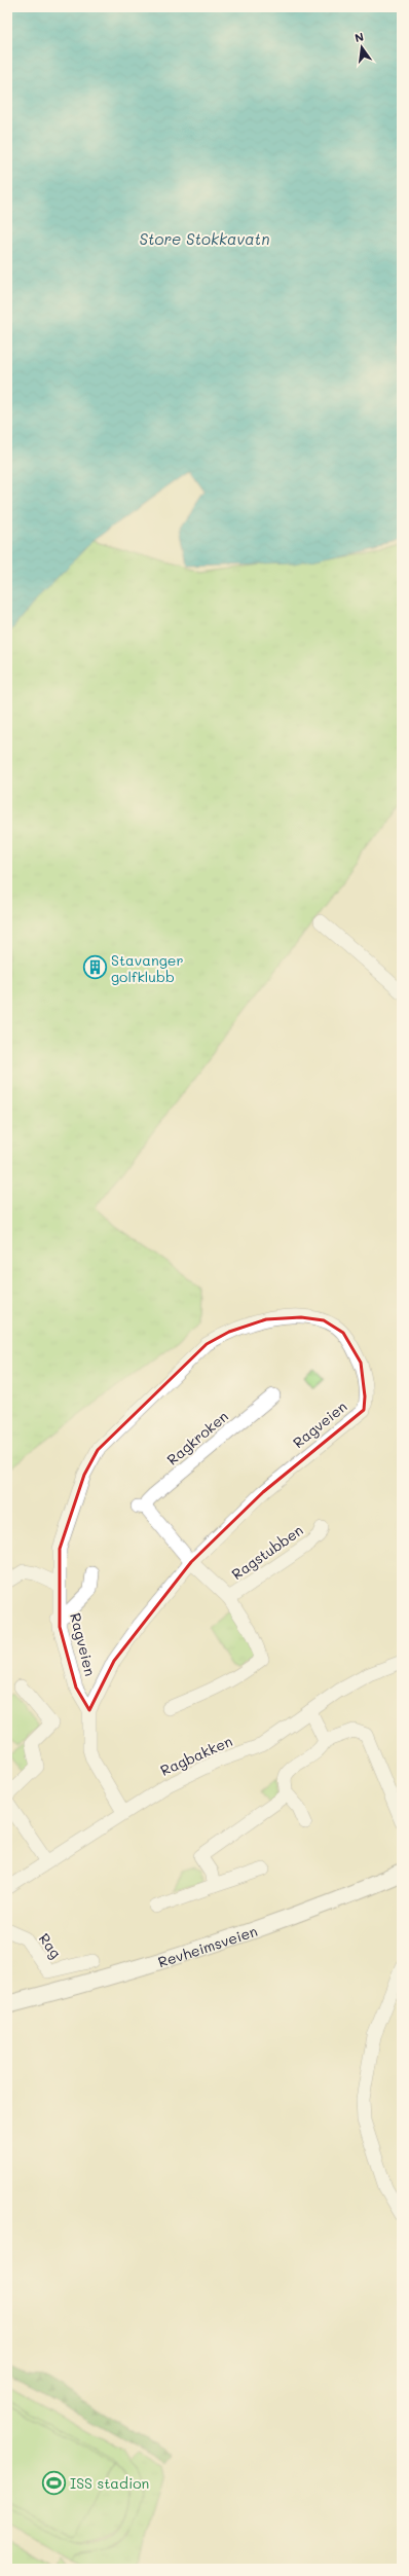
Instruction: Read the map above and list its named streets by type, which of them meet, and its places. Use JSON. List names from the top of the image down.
{
  "streets": {
    "main road": ["Revheimsveien"],
    "street": [
      "Ragveien",
      "Ragkroken",
      "Ragstubben",
      "Ragbakken",
      "Rag"
    ]
  },
  "crossings": [
    ["Ragveien", "Ragkroken"],
    ["Ragveien", "Ragbakken"],
    ["Ragkroken", "Ragstubben"]
  ],
  "water": ["Store Stokkavatn"],
  "places": {
    "building": ["Stavanger golfklubb"],
    "sports": ["ISS stadion"]
  },
  "north": "top"
}
